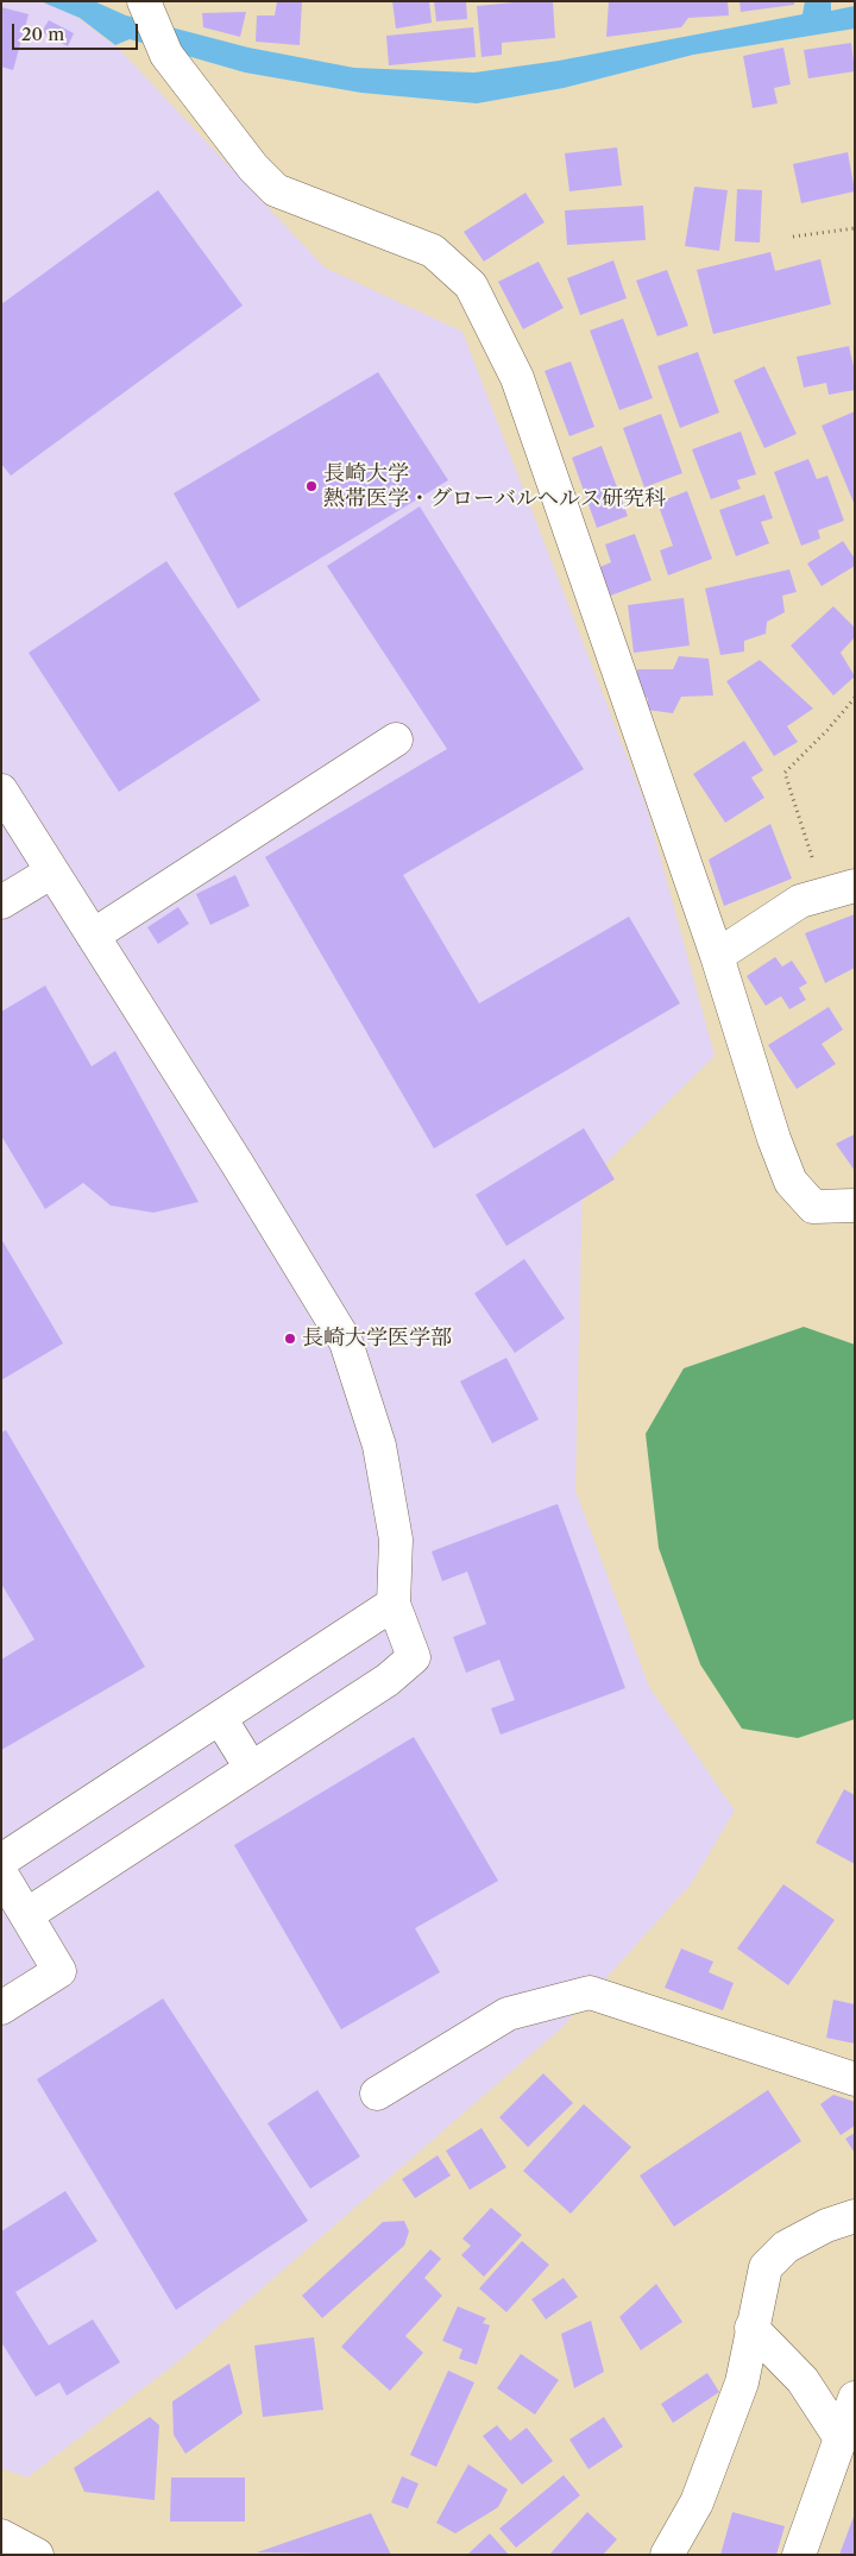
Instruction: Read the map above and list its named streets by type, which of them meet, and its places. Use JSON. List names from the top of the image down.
{
  "places": ["長崎大学 熱帯医学・グローバルヘルス研究科", "長崎大学医学部"],
  "scale_bar": "20 m"
}
